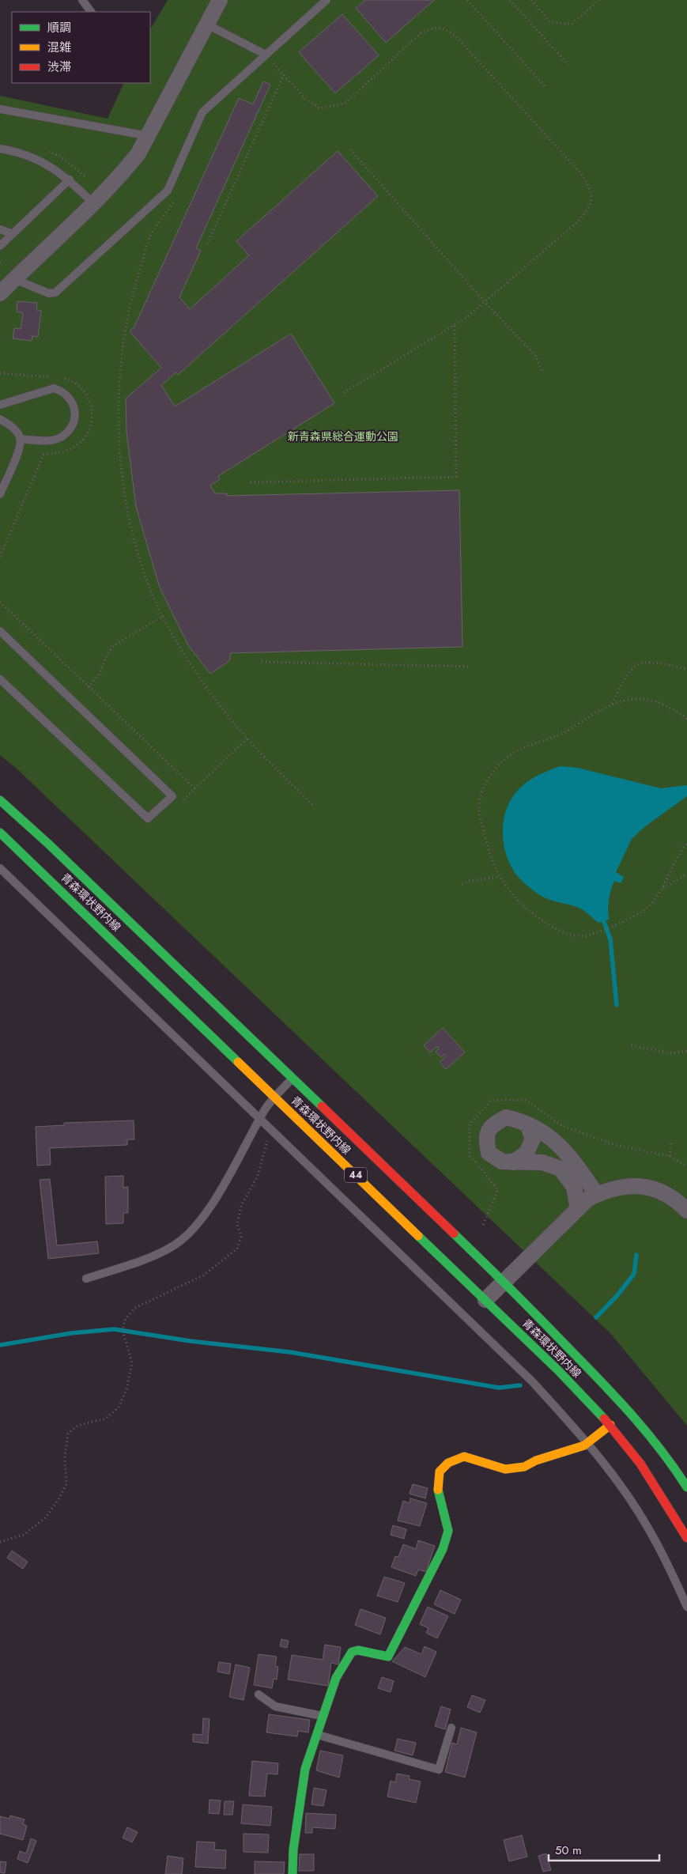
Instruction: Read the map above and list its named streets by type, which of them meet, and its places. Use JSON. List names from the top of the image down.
{
  "streets": {
    "main road": ["青森環状野内線", "44"]
  },
  "parks": ["新青森県総合運動公園"],
  "legend": ["順調", "混雑", "渋滞"],
  "scale_bar": "50 m"
}
